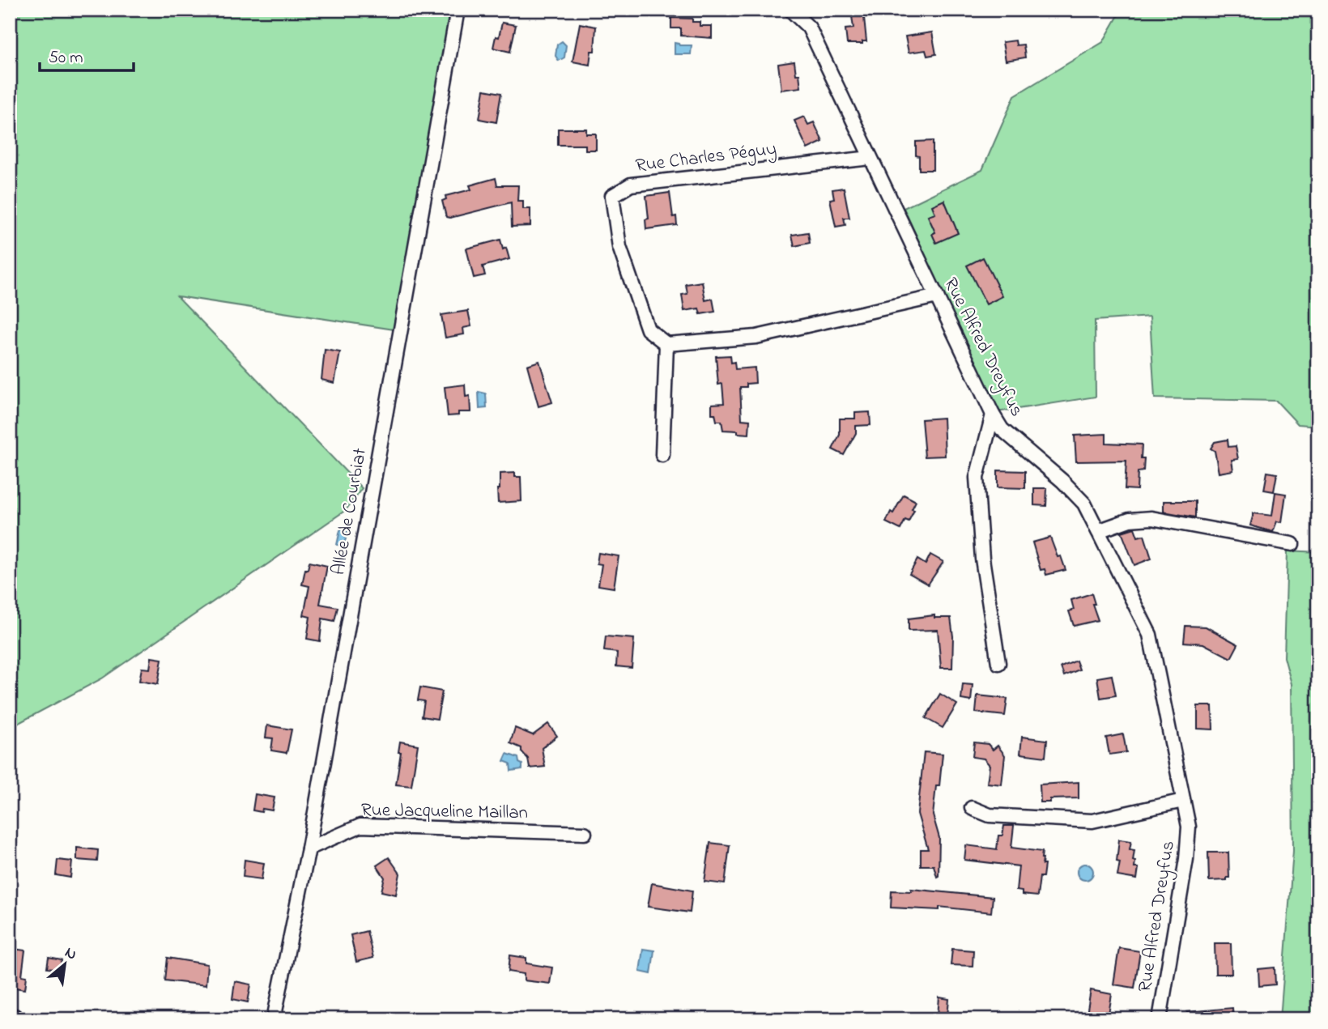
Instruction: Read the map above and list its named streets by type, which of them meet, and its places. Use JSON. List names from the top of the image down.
{
  "streets": {
    "street": [
      "Rue Charles Péguy",
      "Rue Alfred Dreyfus",
      "Allée de Courbiat",
      "Rue Jacqueline Maillan"
    ]
  },
  "crossings": [
    ["Rue Charles Péguy", "Rue Alfred Dreyfus"],
    ["Allée de Courbiat", "Rue Jacqueline Maillan"]
  ],
  "scale_bar": "50 m",
  "north": "top right"
}
